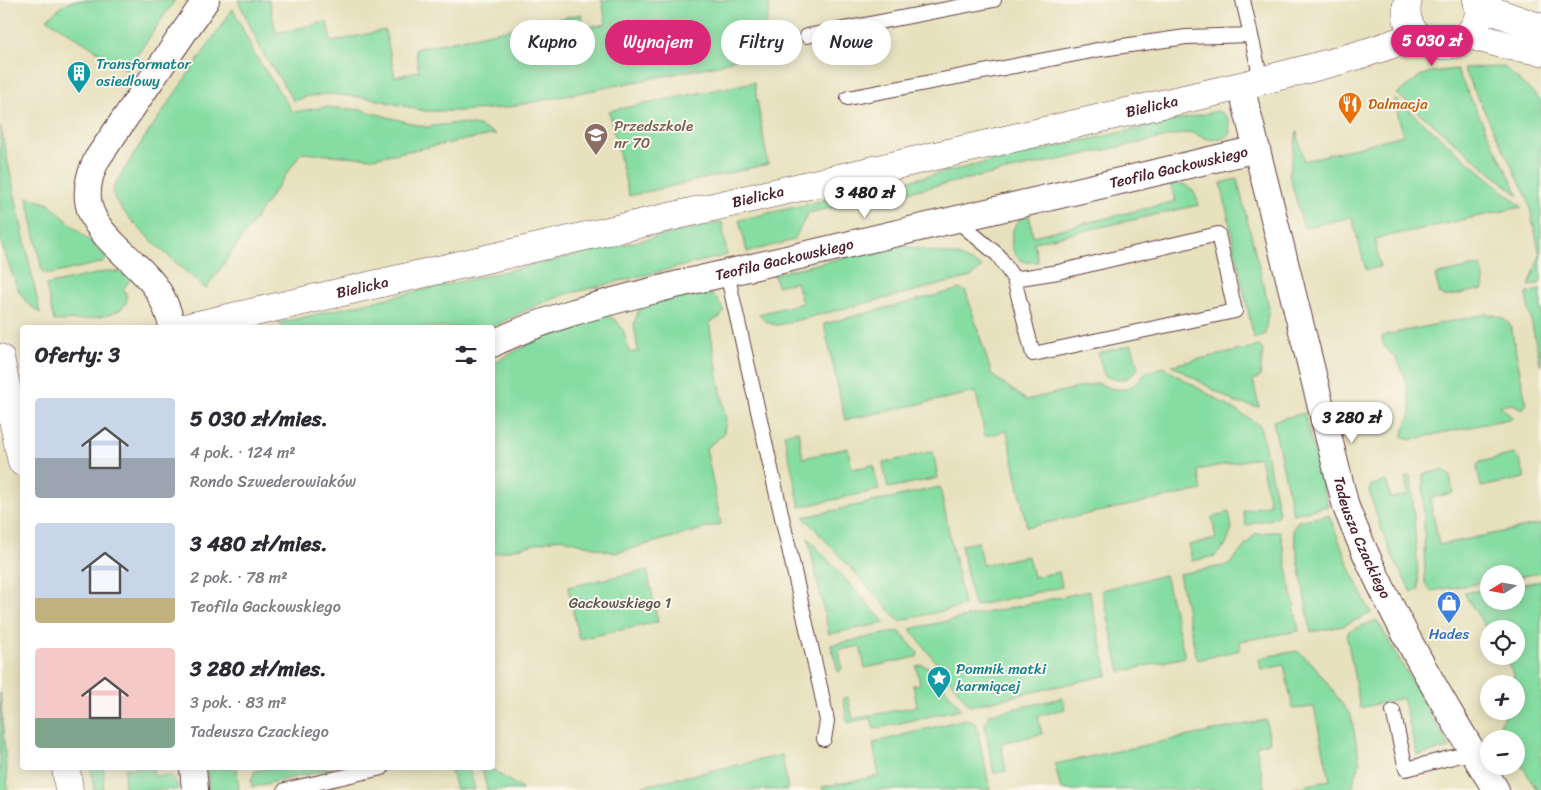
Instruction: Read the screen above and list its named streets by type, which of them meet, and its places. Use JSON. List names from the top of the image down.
{
  "streets": {
    "street": ["Bielicka", "Teofila Gackowskiego", "Tadeusza Czackiego"]
  },
  "crossings": [
    ["Bielicka", "Tadeusza Czackiego"],
    ["Teofila Gackowskiego", "Tadeusza Czackiego"]
  ],
  "parks": ["Gackowskiego 1"],
  "places": {
    "building": ["Transformator osiedlowy"],
    "restaurant": ["Dalmacja"],
    "school or university": ["Przedszkole nr 70"],
    "shop": ["Hades"],
    "place": ["Pomnik matki karmiącej"]
  },
  "north": "left",
  "page": {
    "chip": [
      "Kupno",
      "Wynajem",
      "Filtry",
      "Nowe"
    ],
    "price": ["5 030 zł", "3 480 zł", "3 280 zł"],
    "heading": "Oferty: 3",
    "list": [
      {
        "name": "5 030 zł/mies.",
        "note": "4 pok. · 124 m² · Rondo Szwederowiaków"
      },
      {
        "name": "3 480 zł/mies.",
        "note": "2 pok. · 78 m² · Teofila Gackowskiego"
      },
      {
        "name": "3 280 zł/mies.",
        "note": "3 pok. · 83 m² · Tadeusza Czackiego"
      }
    ],
    "map_buttons": ["+", "−"]
  }
}
